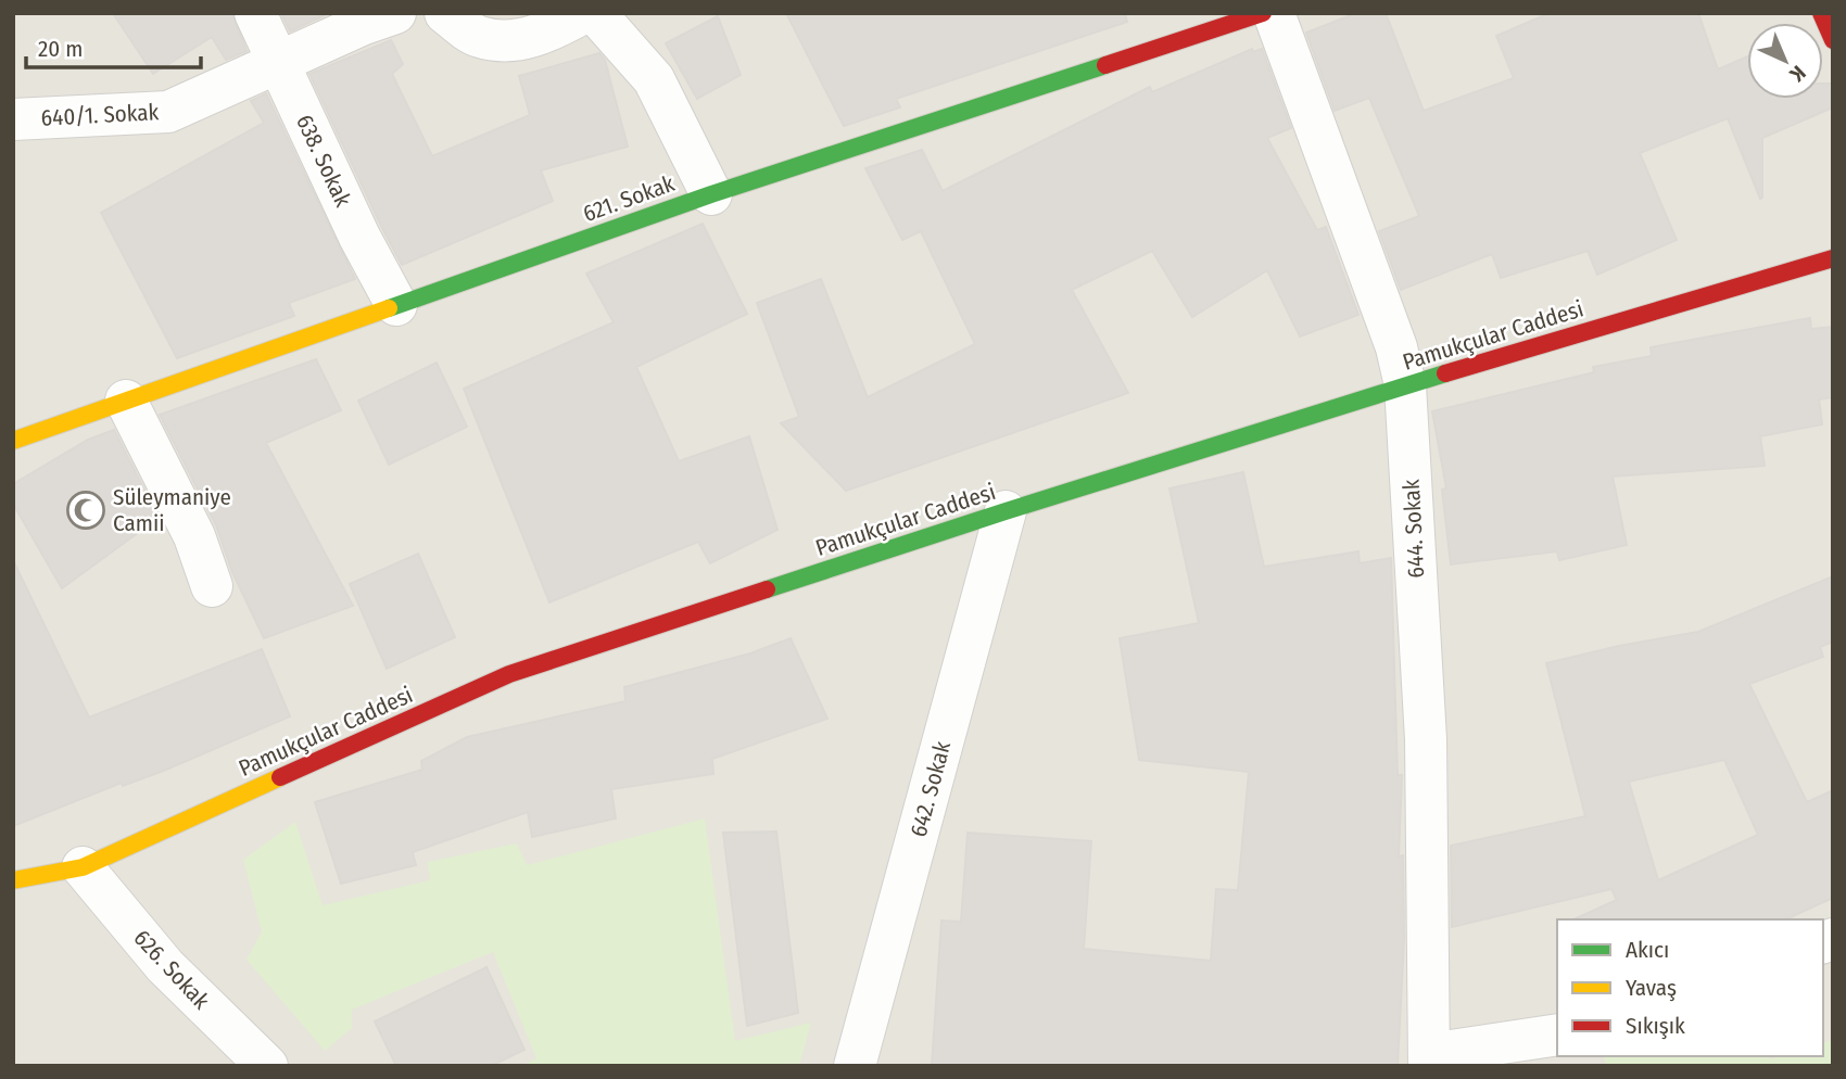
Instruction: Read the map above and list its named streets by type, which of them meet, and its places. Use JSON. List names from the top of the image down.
{
  "streets": {
    "street": [
      "640/1. Sokak",
      "638. Sokak",
      "621. Sokak",
      "Pamukçular Caddesi",
      "644. Sokak",
      "642. Sokak",
      "626. Sokak"
    ]
  },
  "crossings": [
    ["640/1. Sokak", "638. Sokak"],
    ["638. Sokak", "621. Sokak"],
    ["Pamukçular Caddesi", "644. Sokak"],
    ["Pamukçular Caddesi", "642. Sokak"],
    ["Pamukçular Caddesi", "626. Sokak"]
  ],
  "places": {
    "mosque": ["Süleymaniye Camii"]
  },
  "legend": ["Akıcı", "Yavaş", "Sıkışık"],
  "scale_bar": "20 m",
  "north": "bottom right"
}
